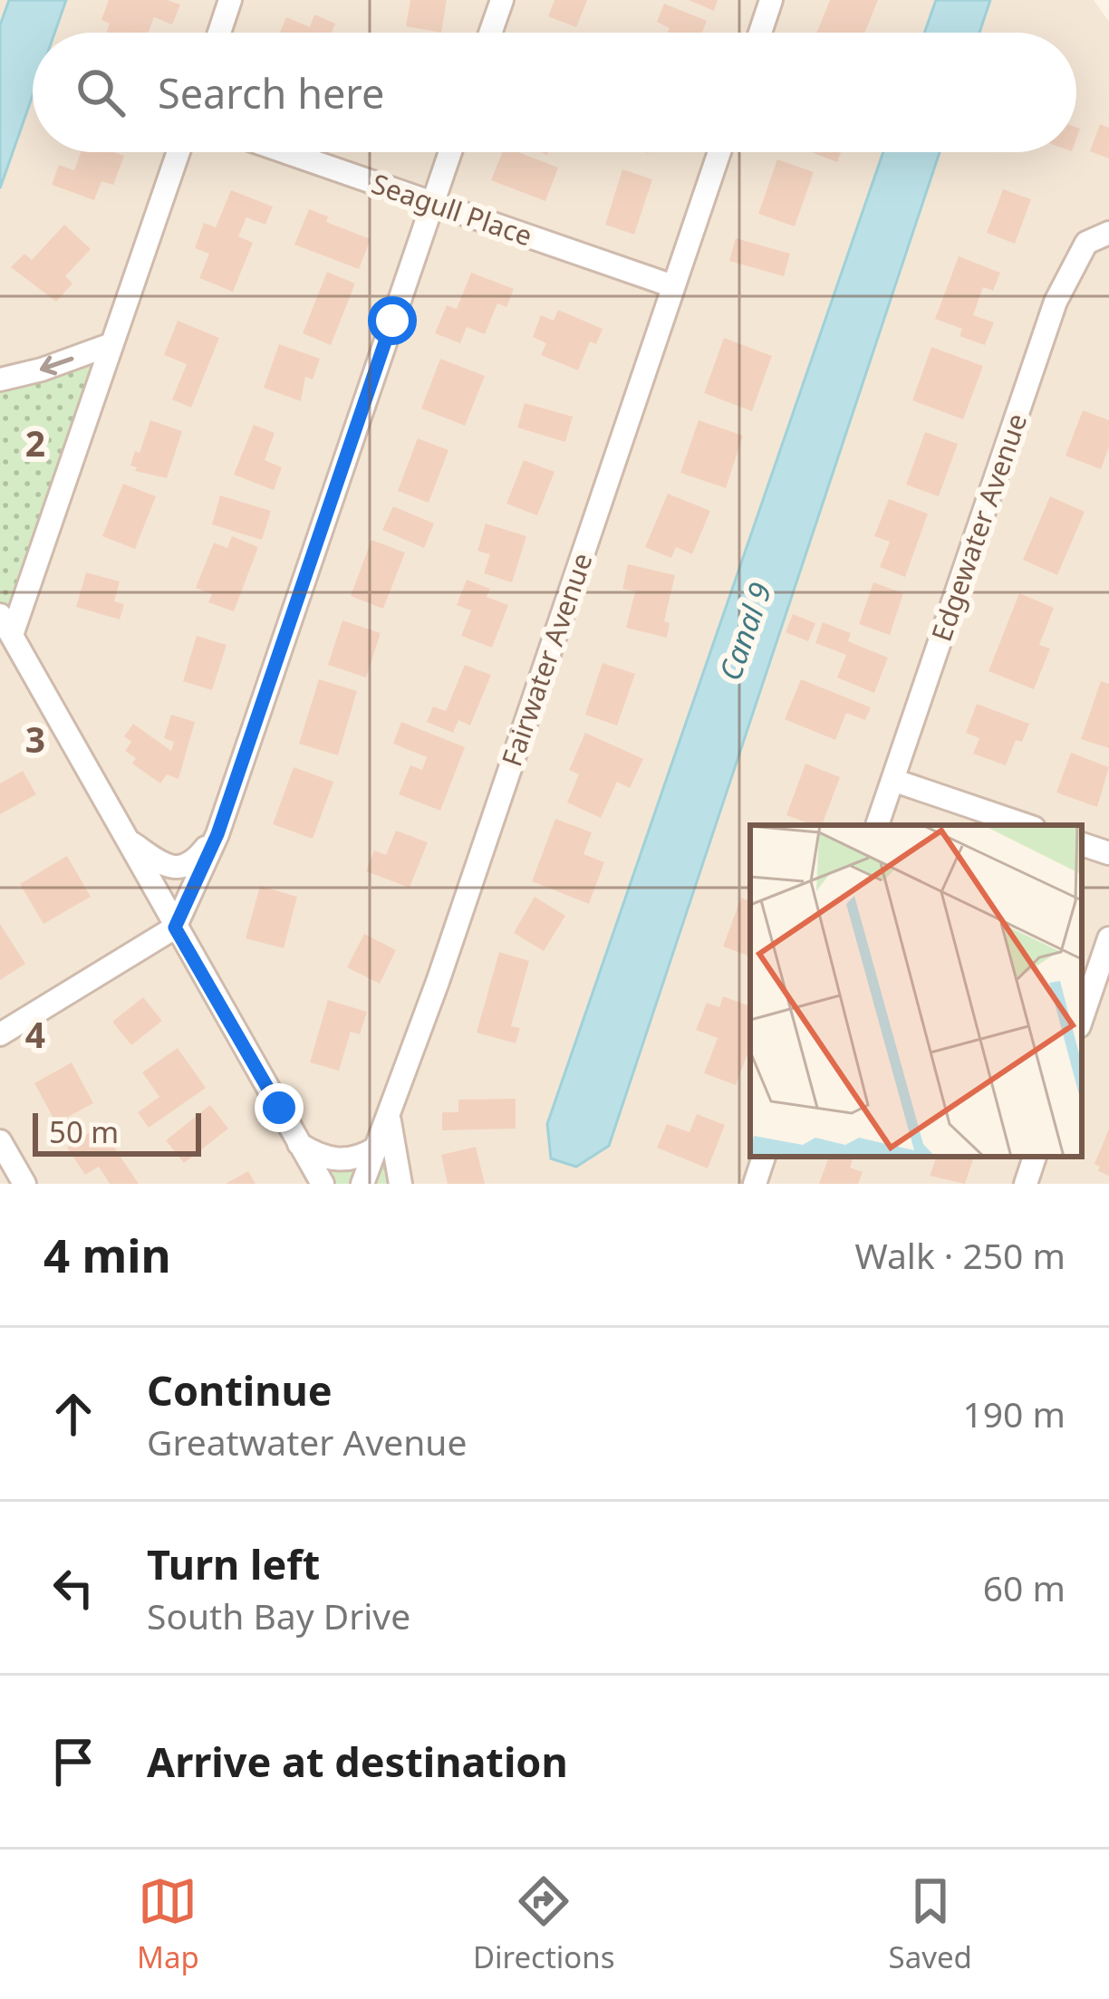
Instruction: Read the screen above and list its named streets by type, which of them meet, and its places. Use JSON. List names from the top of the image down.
{
  "streets": {
    "street": ["Seagull Place", "Edgewater Avenue", "Fairwater Avenue"]
  },
  "crossings": [
    ["Seagull Place", "Fairwater Avenue"]
  ],
  "water": ["Canal 9"],
  "scale_bar": "50 m",
  "page": {
    "search": "Search here",
    "scale": "50 m",
    "heading": ["4 min", "Walk · 250 m"],
    "list": [
      ["Continue", "Greatwater Avenue", "190 m"],
      ["Turn left", "South Bay Drive", "60 m"],
      "Arrive at destination"
    ],
    "nav": ["Map", "Directions", "Saved"]
  },
  "grid": {
    "rows": ["2", "3", "4"]
  }
}
